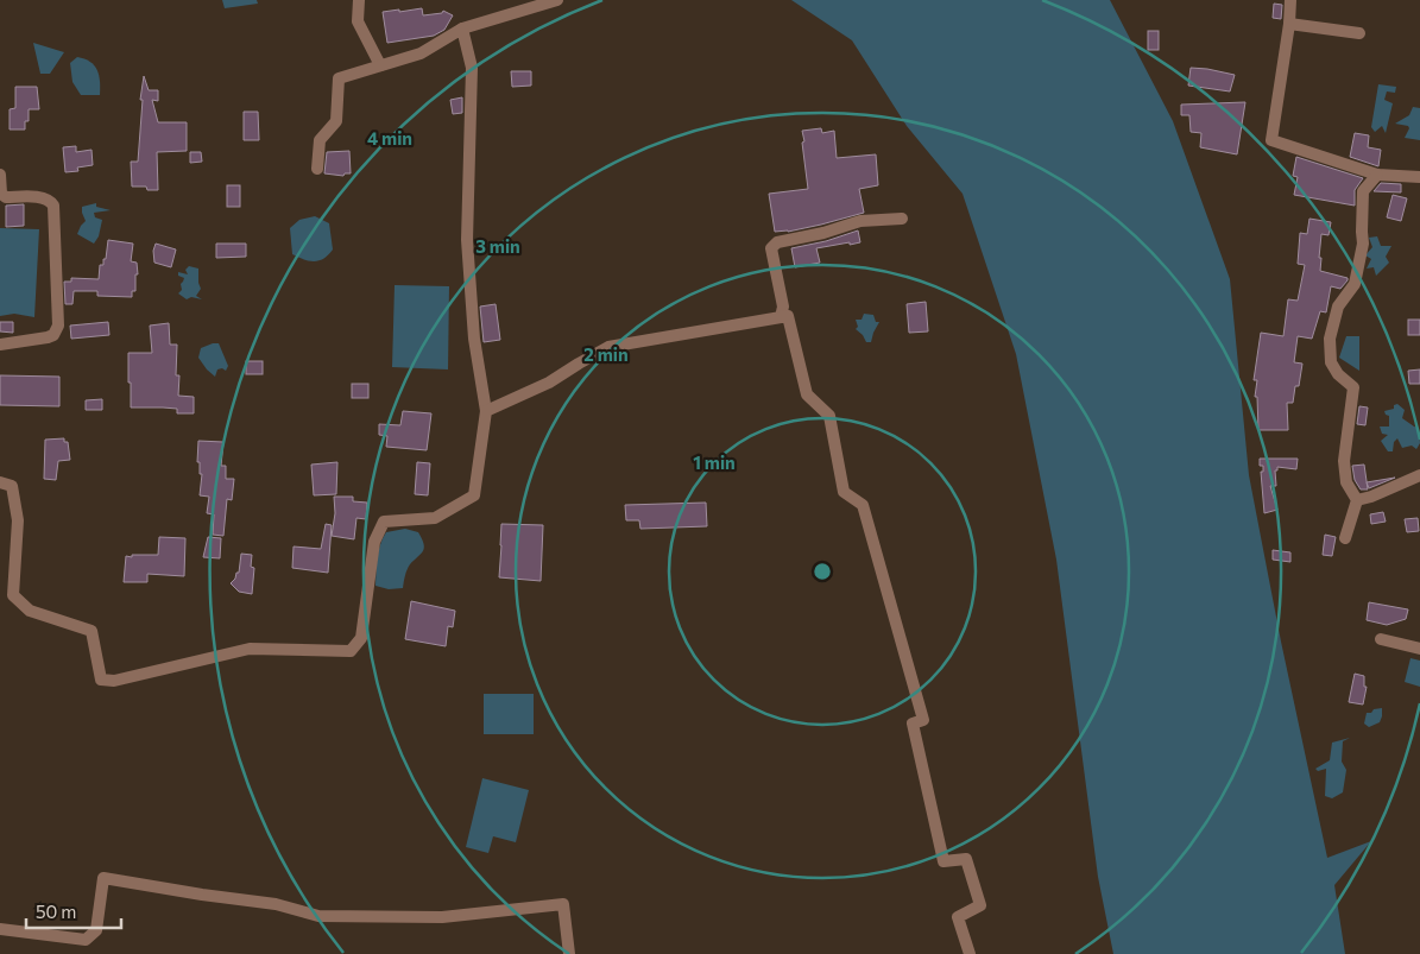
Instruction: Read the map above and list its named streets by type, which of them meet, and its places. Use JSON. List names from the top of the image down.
{
  "scale_bar": "50 m",
  "rings": [
    "4 min",
    "3 min",
    "2 min",
    "1 min"
  ]
}
